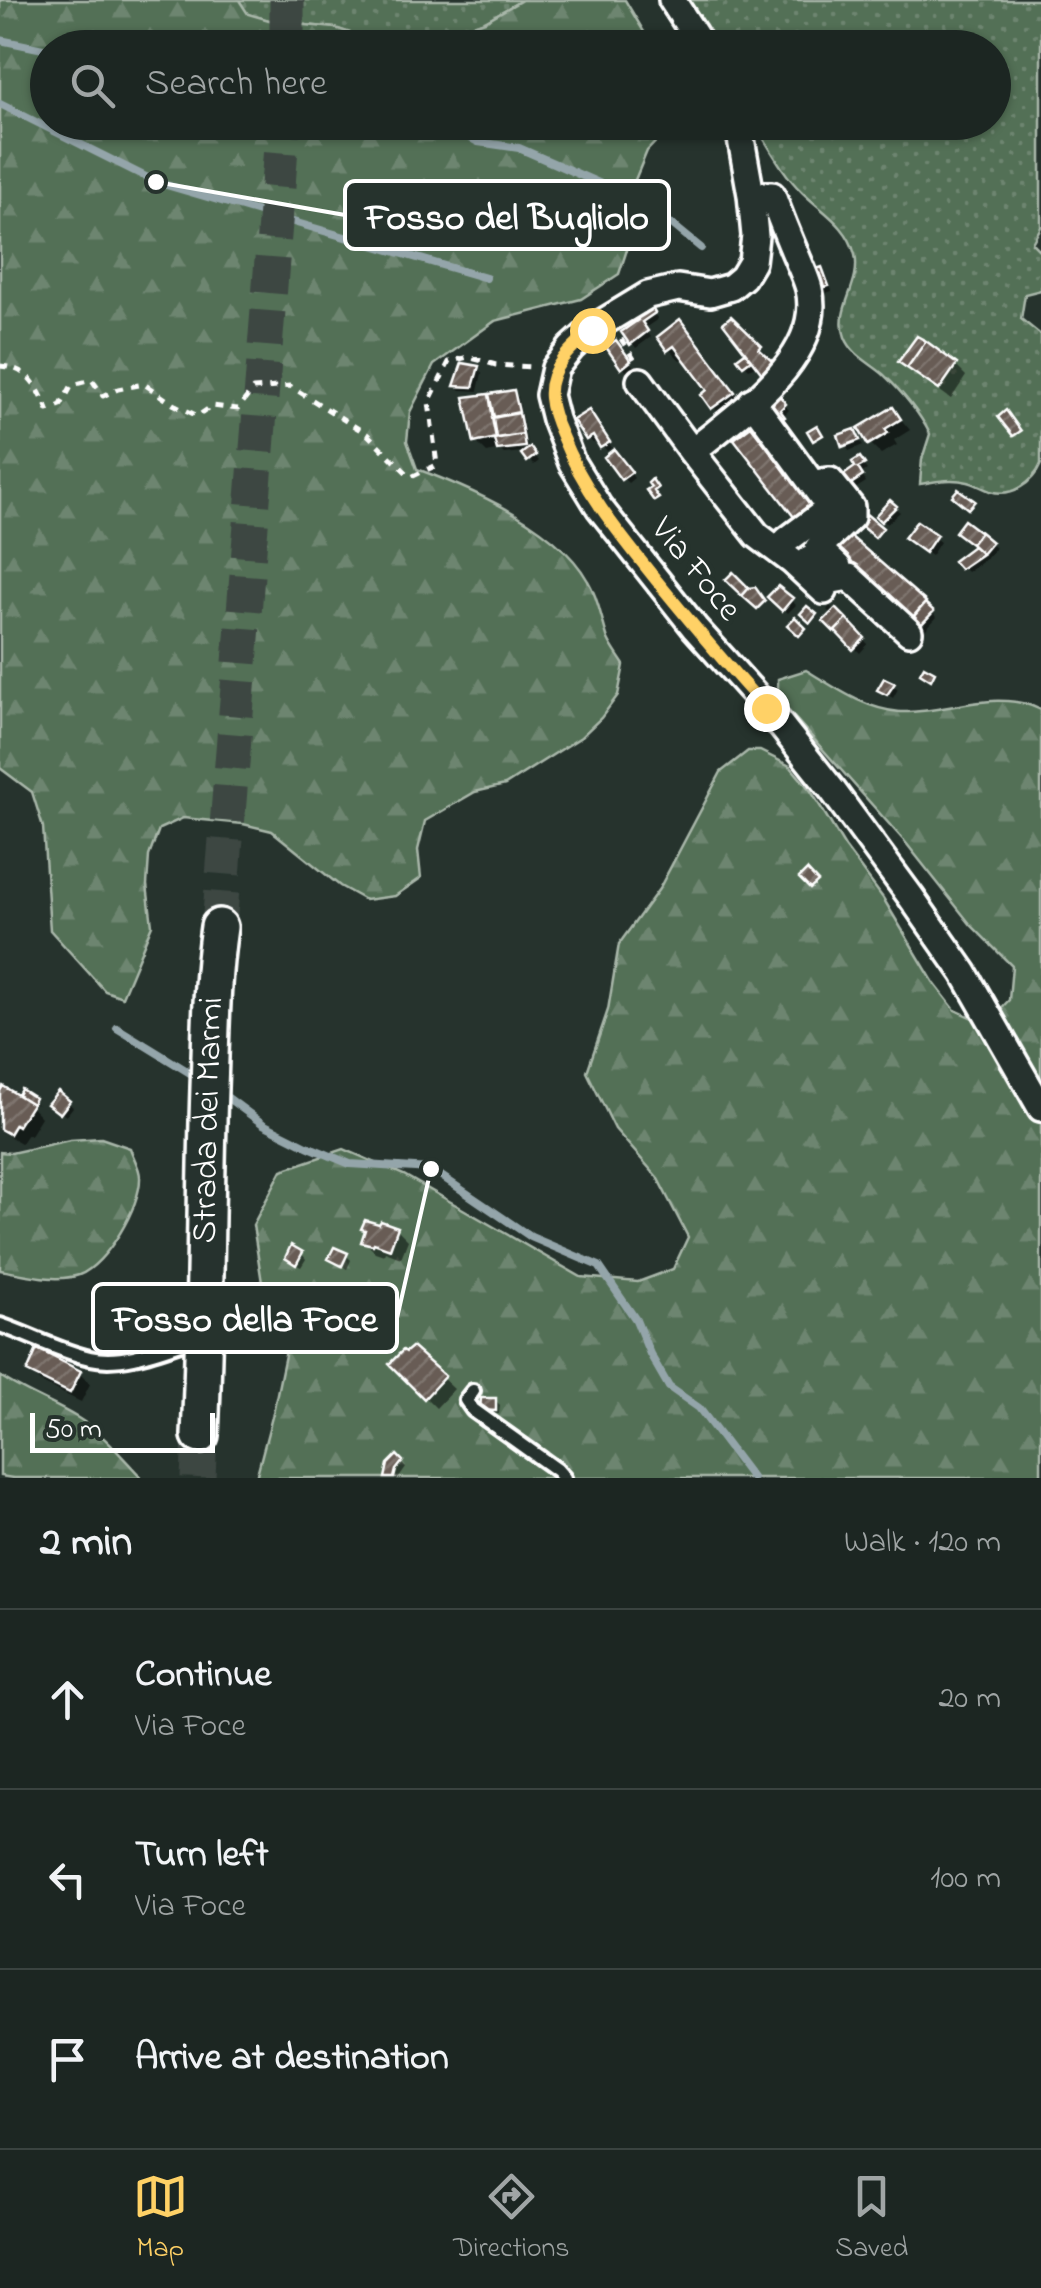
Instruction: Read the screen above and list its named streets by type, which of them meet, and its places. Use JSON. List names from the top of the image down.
{
  "streets": {
    "main road": ["Strada dei Marmi"],
    "street": ["Via Foce"]
  },
  "places": ["Fosso del Bugliolo", "Fosso della Foce"],
  "scale_bar": "50 m",
  "page": {
    "search": "Search here",
    "scale": "50 m",
    "heading": ["2 min", "Walk · 120 m"],
    "list": [
      ["Continue", "Via Foce", "20 m"],
      ["Turn left", "Via Foce", "100 m"],
      "Arrive at destination"
    ],
    "nav": ["Map", "Directions", "Saved"]
  }
}
